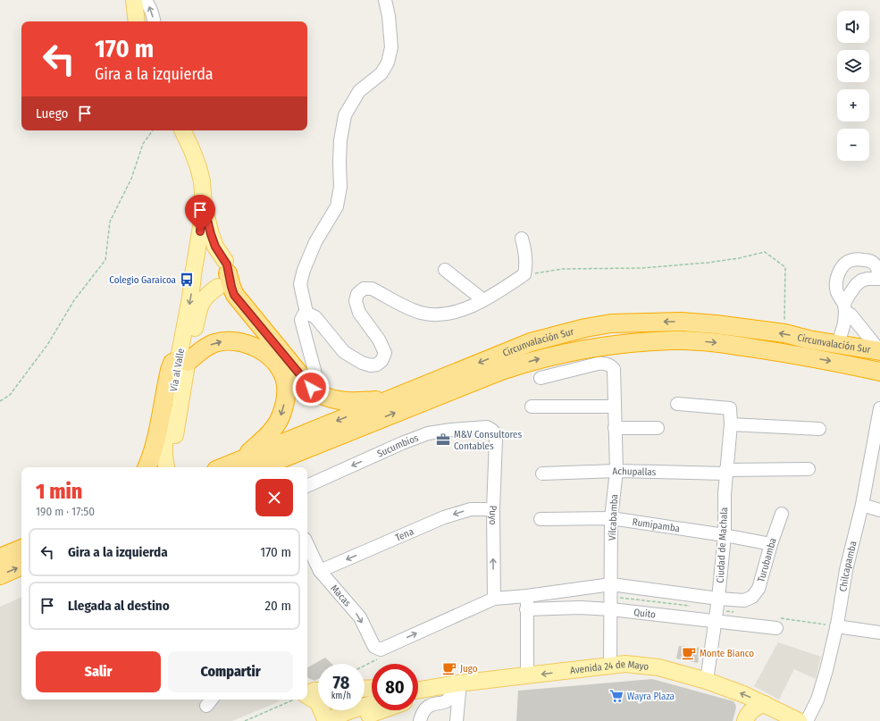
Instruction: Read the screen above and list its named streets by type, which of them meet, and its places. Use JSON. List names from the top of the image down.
{
  "streets": {
    "highway": ["Circunvalación Sur"],
    "main road": ["Vía al Valle", "Avenida 24 de Mayo"],
    "street": [
      "Sucumbios",
      "Achupallas",
      "Puyo",
      "Vilcabamba",
      "Rumipamba",
      "Tena",
      "Ciudad de Machala",
      "Turubamba",
      "Chilcapamba",
      "Macas",
      "Quito"
    ]
  },
  "crossings": [
    ["Sucumbios", "Puyo"],
    ["Achupallas", "Vilcabamba"],
    ["Achupallas", "Ciudad de Machala"],
    ["Puyo", "Tena"],
    ["Puyo", "Macas"],
    ["Vilcabamba", "Rumipamba"],
    ["Vilcabamba", "Quito"],
    ["Vilcabamba", "Avenida 24 de Mayo"],
    ["Rumipamba", "Ciudad de Machala"],
    ["Rumipamba", "Turubamba"],
    ["Tena", "Macas"],
    ["Ciudad de Machala", "Turubamba"],
    ["Ciudad de Machala", "Quito"],
    ["Ciudad de Machala", "Avenida 24 de Mayo"]
  ],
  "one_way": [
    "Sucumbios",
    "Puyo",
    "Tena",
    "Avenida 24 de Mayo"
  ],
  "places": {
    "bus stop": ["Colegio Garaicoa"],
    "office": ["M&V Consultores Contables"],
    "cafe": ["Monte Bianco", "Jugo"],
    "supermarket": ["Wayra Plaza"]
  },
  "page": {
    "map_buttons": ["+", "−"],
    "turn": ["170 m", "Gira a la izquierda"],
    "then": "Luego",
    "heading": ["1 min", "190 m · 17:50"],
    "list": [
      {
        "name": "Gira a la izquierda",
        "value": "170 m"
      },
      {
        "name": "Llegada al destino",
        "value": "20 m"
      }
    ],
    "buttons": ["Salir", "Compartir"],
    "speed": "78 km/h",
    "limit": "80"
  }
}
